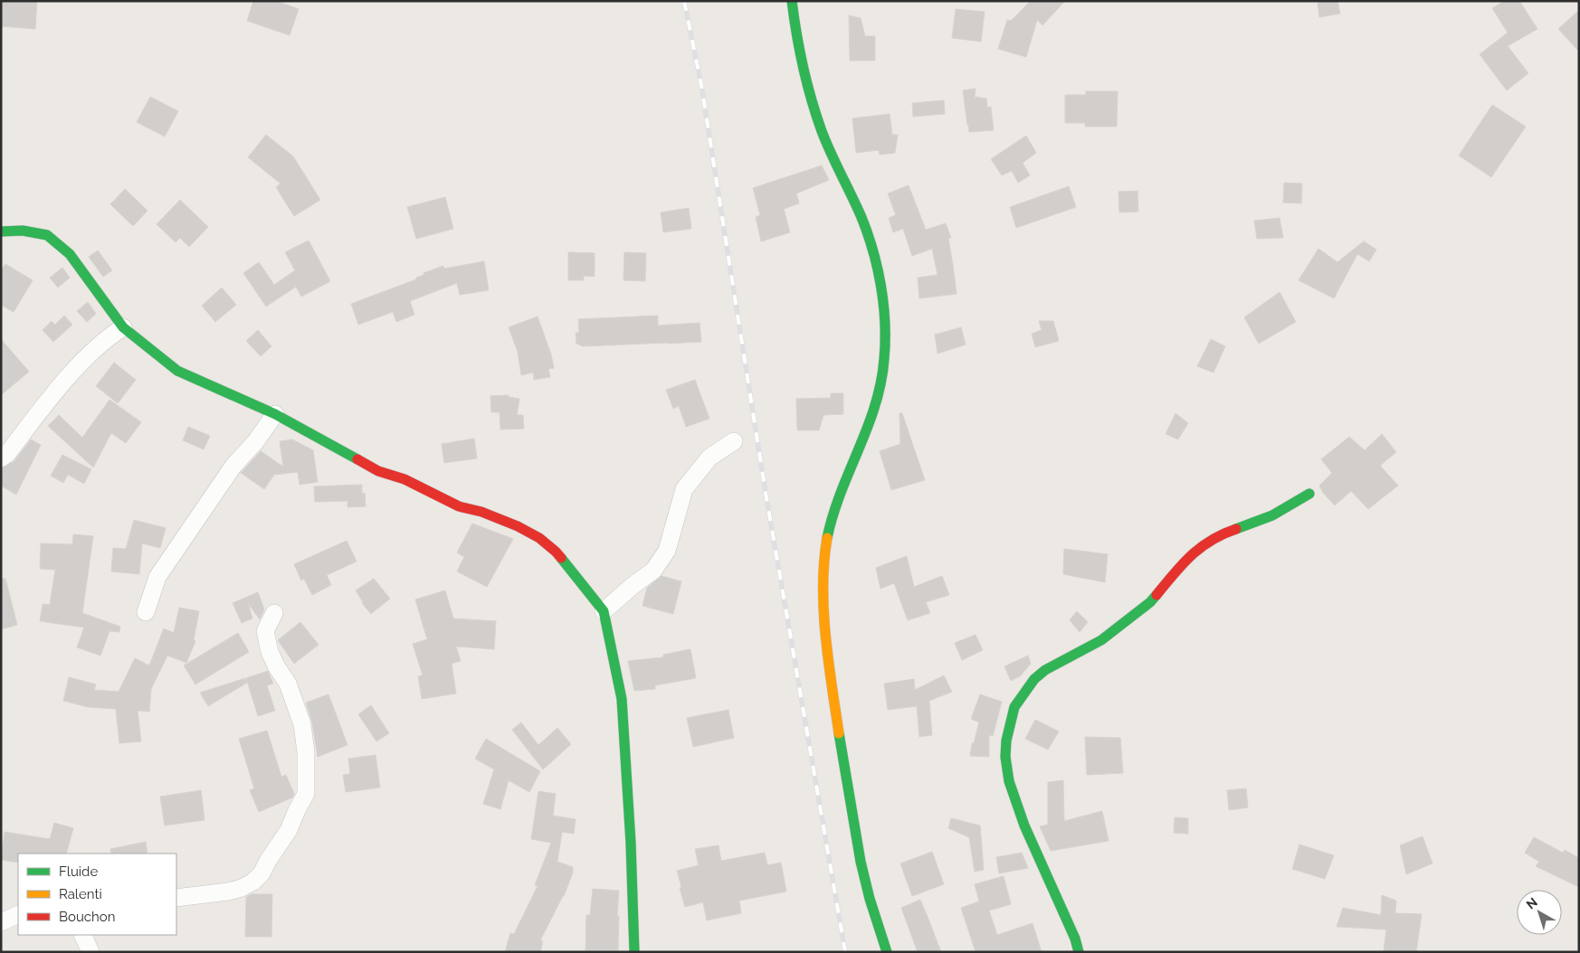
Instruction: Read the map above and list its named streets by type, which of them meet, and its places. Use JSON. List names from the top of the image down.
{
  "legend": ["Fluide", "Ralenti", "Bouchon"],
  "north": "top left"
}
